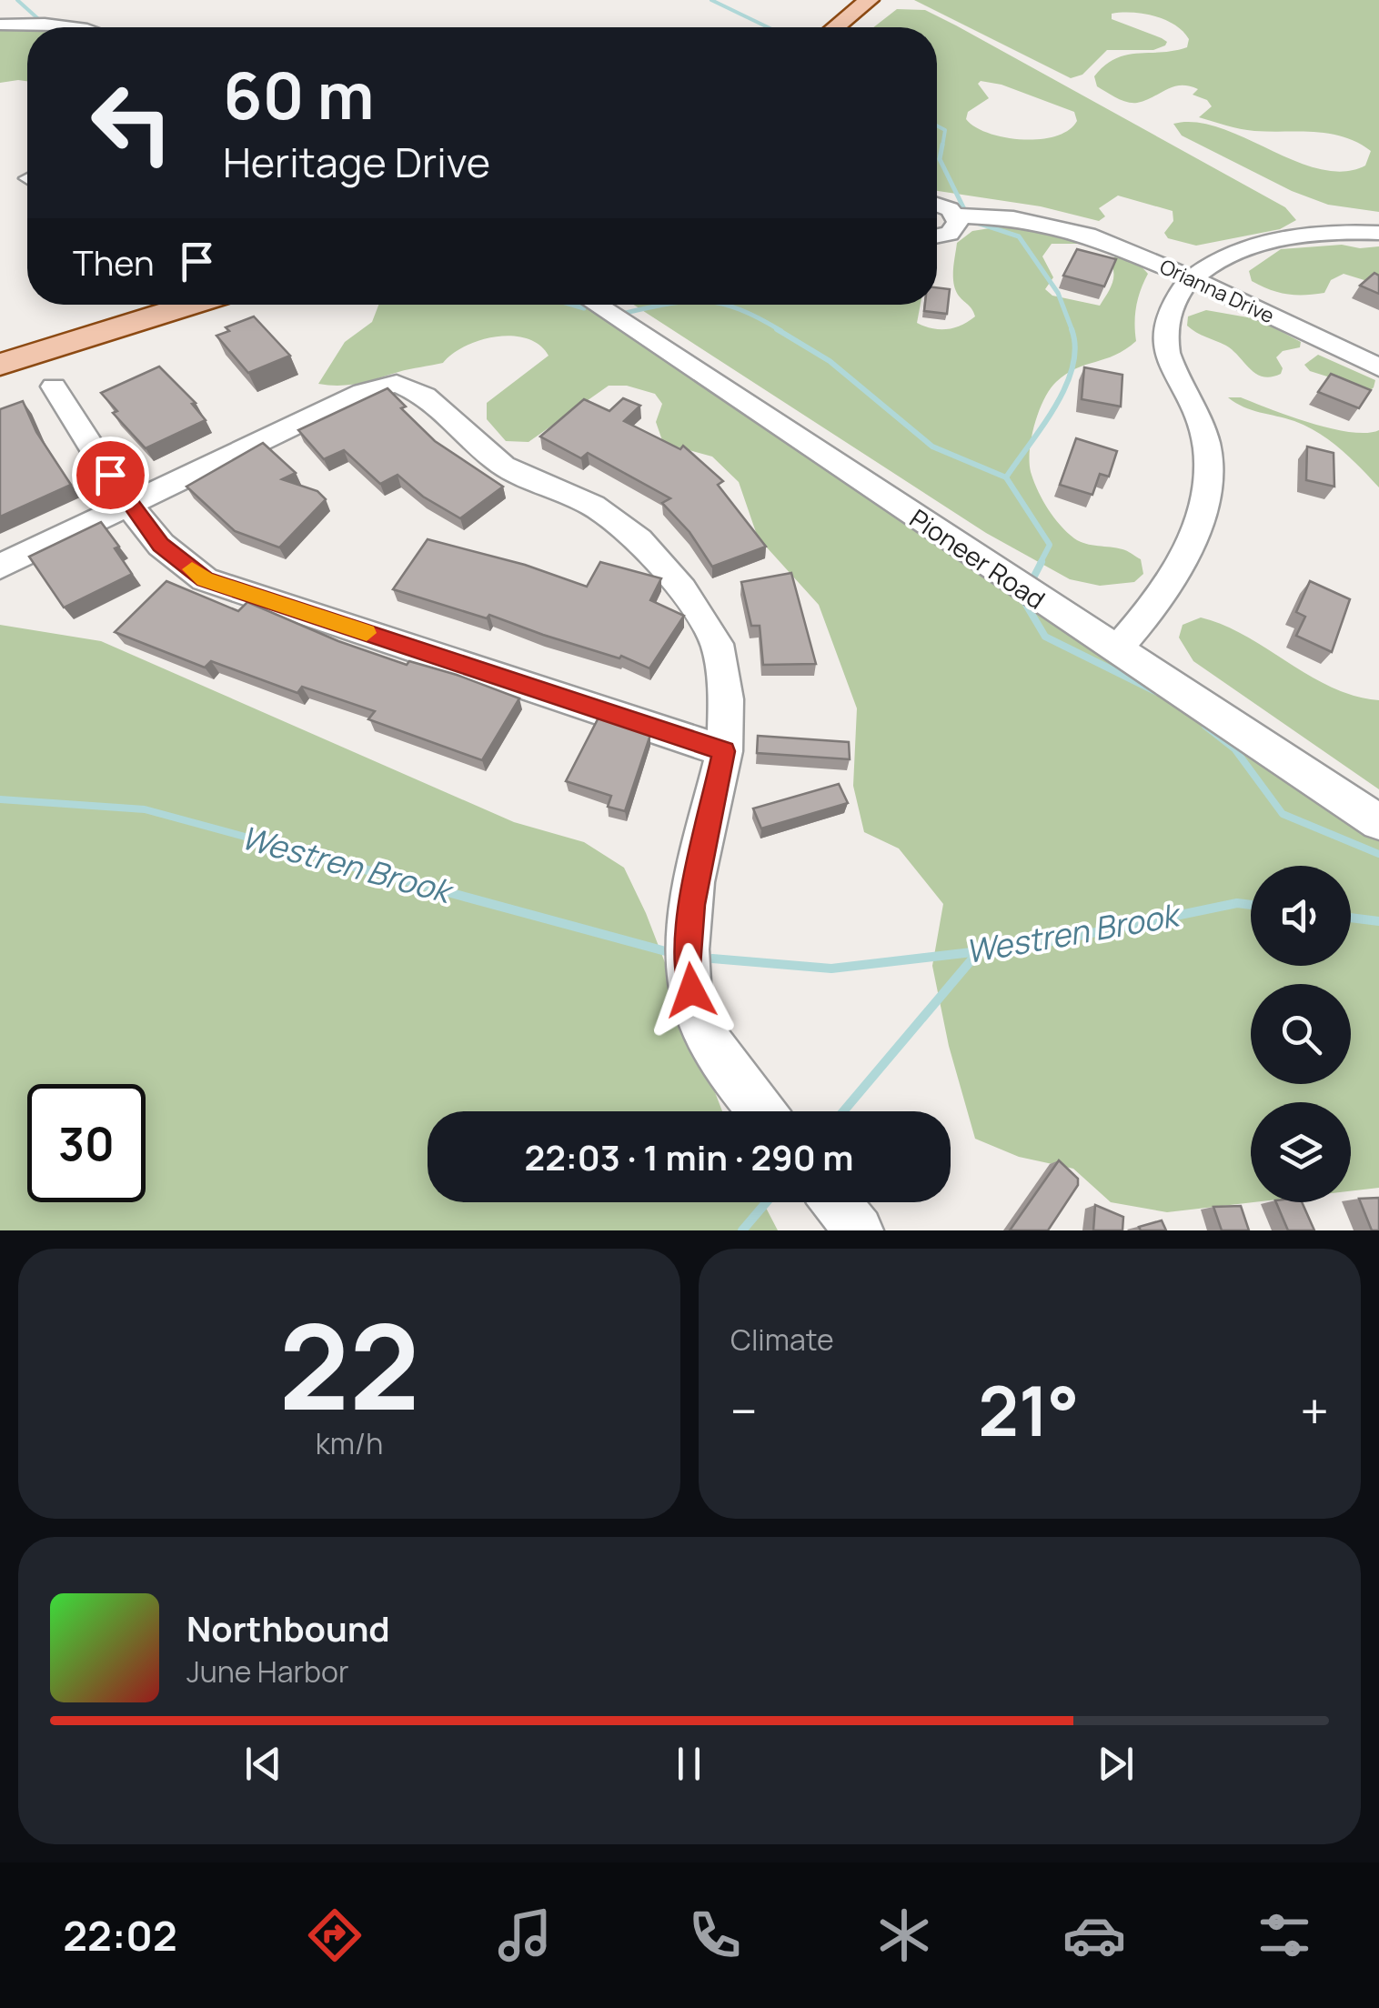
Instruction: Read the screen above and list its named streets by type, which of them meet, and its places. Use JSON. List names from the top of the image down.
{
  "streets": {
    "street": ["Orianna Drive", "Pioneer Road"]
  },
  "water": ["Westren Brook"],
  "page": {
    "turn": ["60 m", "Heritage Drive"],
    "then": "Then",
    "limit": "30",
    "trip": "22:03 · 1 min · 290 m",
    "tile": [
      ["22", "km/h"],
      "Climate"
    ],
    "heat": ["−", "21°", "+"],
    "song": ["Northbound", "June Harbor"],
    "tabs": "22:02"
  }
}
